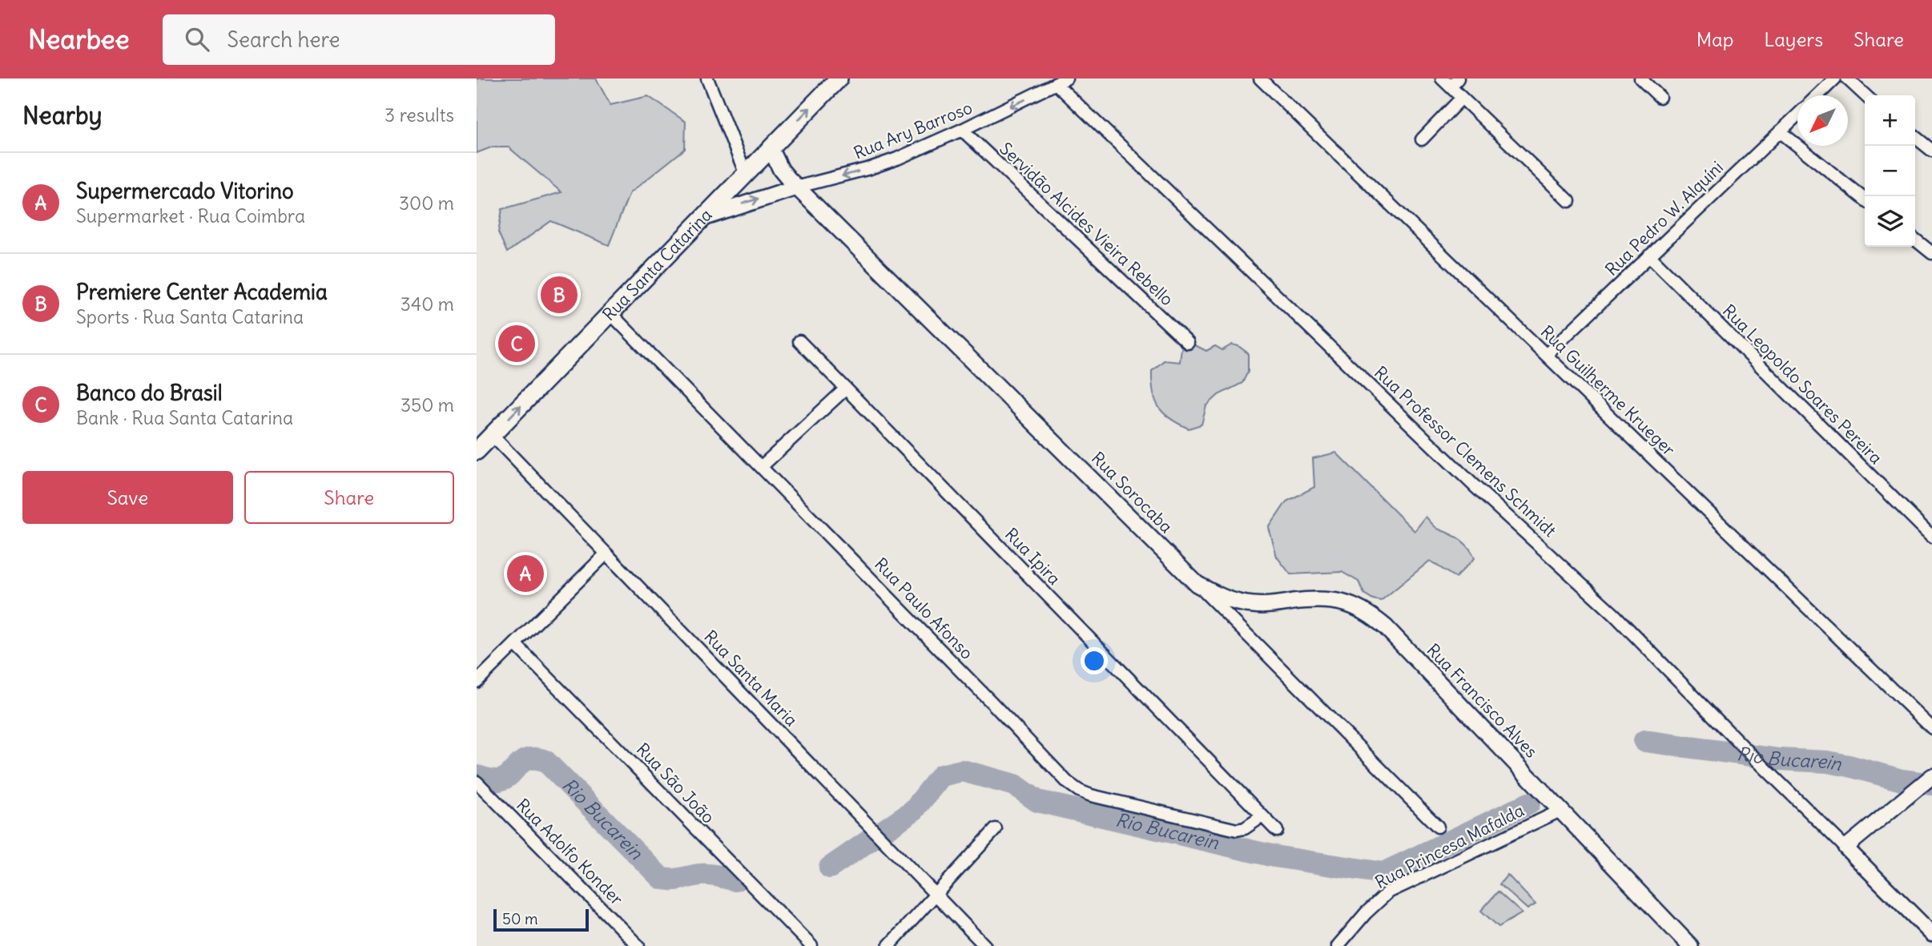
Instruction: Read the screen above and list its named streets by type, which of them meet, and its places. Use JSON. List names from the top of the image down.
{
  "streets": {
    "main road": ["Rua Santa Catarina", "Rua Sorocaba", "Rua Francisco Alves"],
    "street": [
      "Rua Ary Barroso",
      "Rua Pedro W. Alquíni",
      "Servidão Alcides Vieira Rebello",
      "Rua Leopoldo Soares Pereira",
      "Rua Guilherme Krueger",
      "Rua Professor Clemens Schmidt",
      "Rua Ipira",
      "Rua Paulo Afonso",
      "Rua Santa Maria",
      "Rua São João",
      "Rua Princesa Mafalda",
      "Rua Adolfo Konder"
    ]
  },
  "crossings": [
    ["Rua Ary Barroso", "Servidão Alcides Vieira Rebello"],
    ["Rua Ary Barroso", "Rua Professor Clemens Schmidt"],
    ["Rua Ary Barroso", "Rua Sorocaba"],
    ["Rua Pedro W. Alquíni", "Rua Leopoldo Soares Pereira"],
    ["Rua Pedro W. Alquíni", "Rua Guilherme Krueger"],
    ["Rua Santa Catarina", "Rua Sorocaba"],
    ["Rua Santa Catarina", "Rua Paulo Afonso"],
    ["Rua Santa Catarina", "Rua Santa Maria"],
    ["Rua Sorocaba", "Rua Francisco Alves"],
    ["Rua Ipira", "Rua Paulo Afonso"],
    ["Rua Francisco Alves", "Rua Princesa Mafalda"]
  ],
  "one_way": ["Rua Ary Barroso", "Rua Santa Catarina"],
  "water": ["Rio Bucarein"],
  "scale_bar": "50 m",
  "north": "bottom left",
  "page": {
    "header": "Nearbee",
    "search": "Search here",
    "nav": ["Map", "Layers", "Share"],
    "heading": ["Nearby", "3 results"],
    "map_buttons": ["+", "−"],
    "list": [
      {
        "mark": "A",
        "name": "Supermercado Vitorino",
        "note": "Supermarket · Rua Coimbra",
        "value": "300 m"
      },
      {
        "mark": "B",
        "name": "Premiere Center Academia",
        "note": "Sports · Rua Santa Catarina",
        "value": "340 m"
      },
      {
        "mark": "C",
        "name": "Banco do Brasil",
        "note": "Bank · Rua Santa Catarina",
        "value": "350 m"
      }
    ],
    "pins": ["B", "C", "A"],
    "buttons": ["Save", "Share"],
    "scale": "50 m"
  }
}
